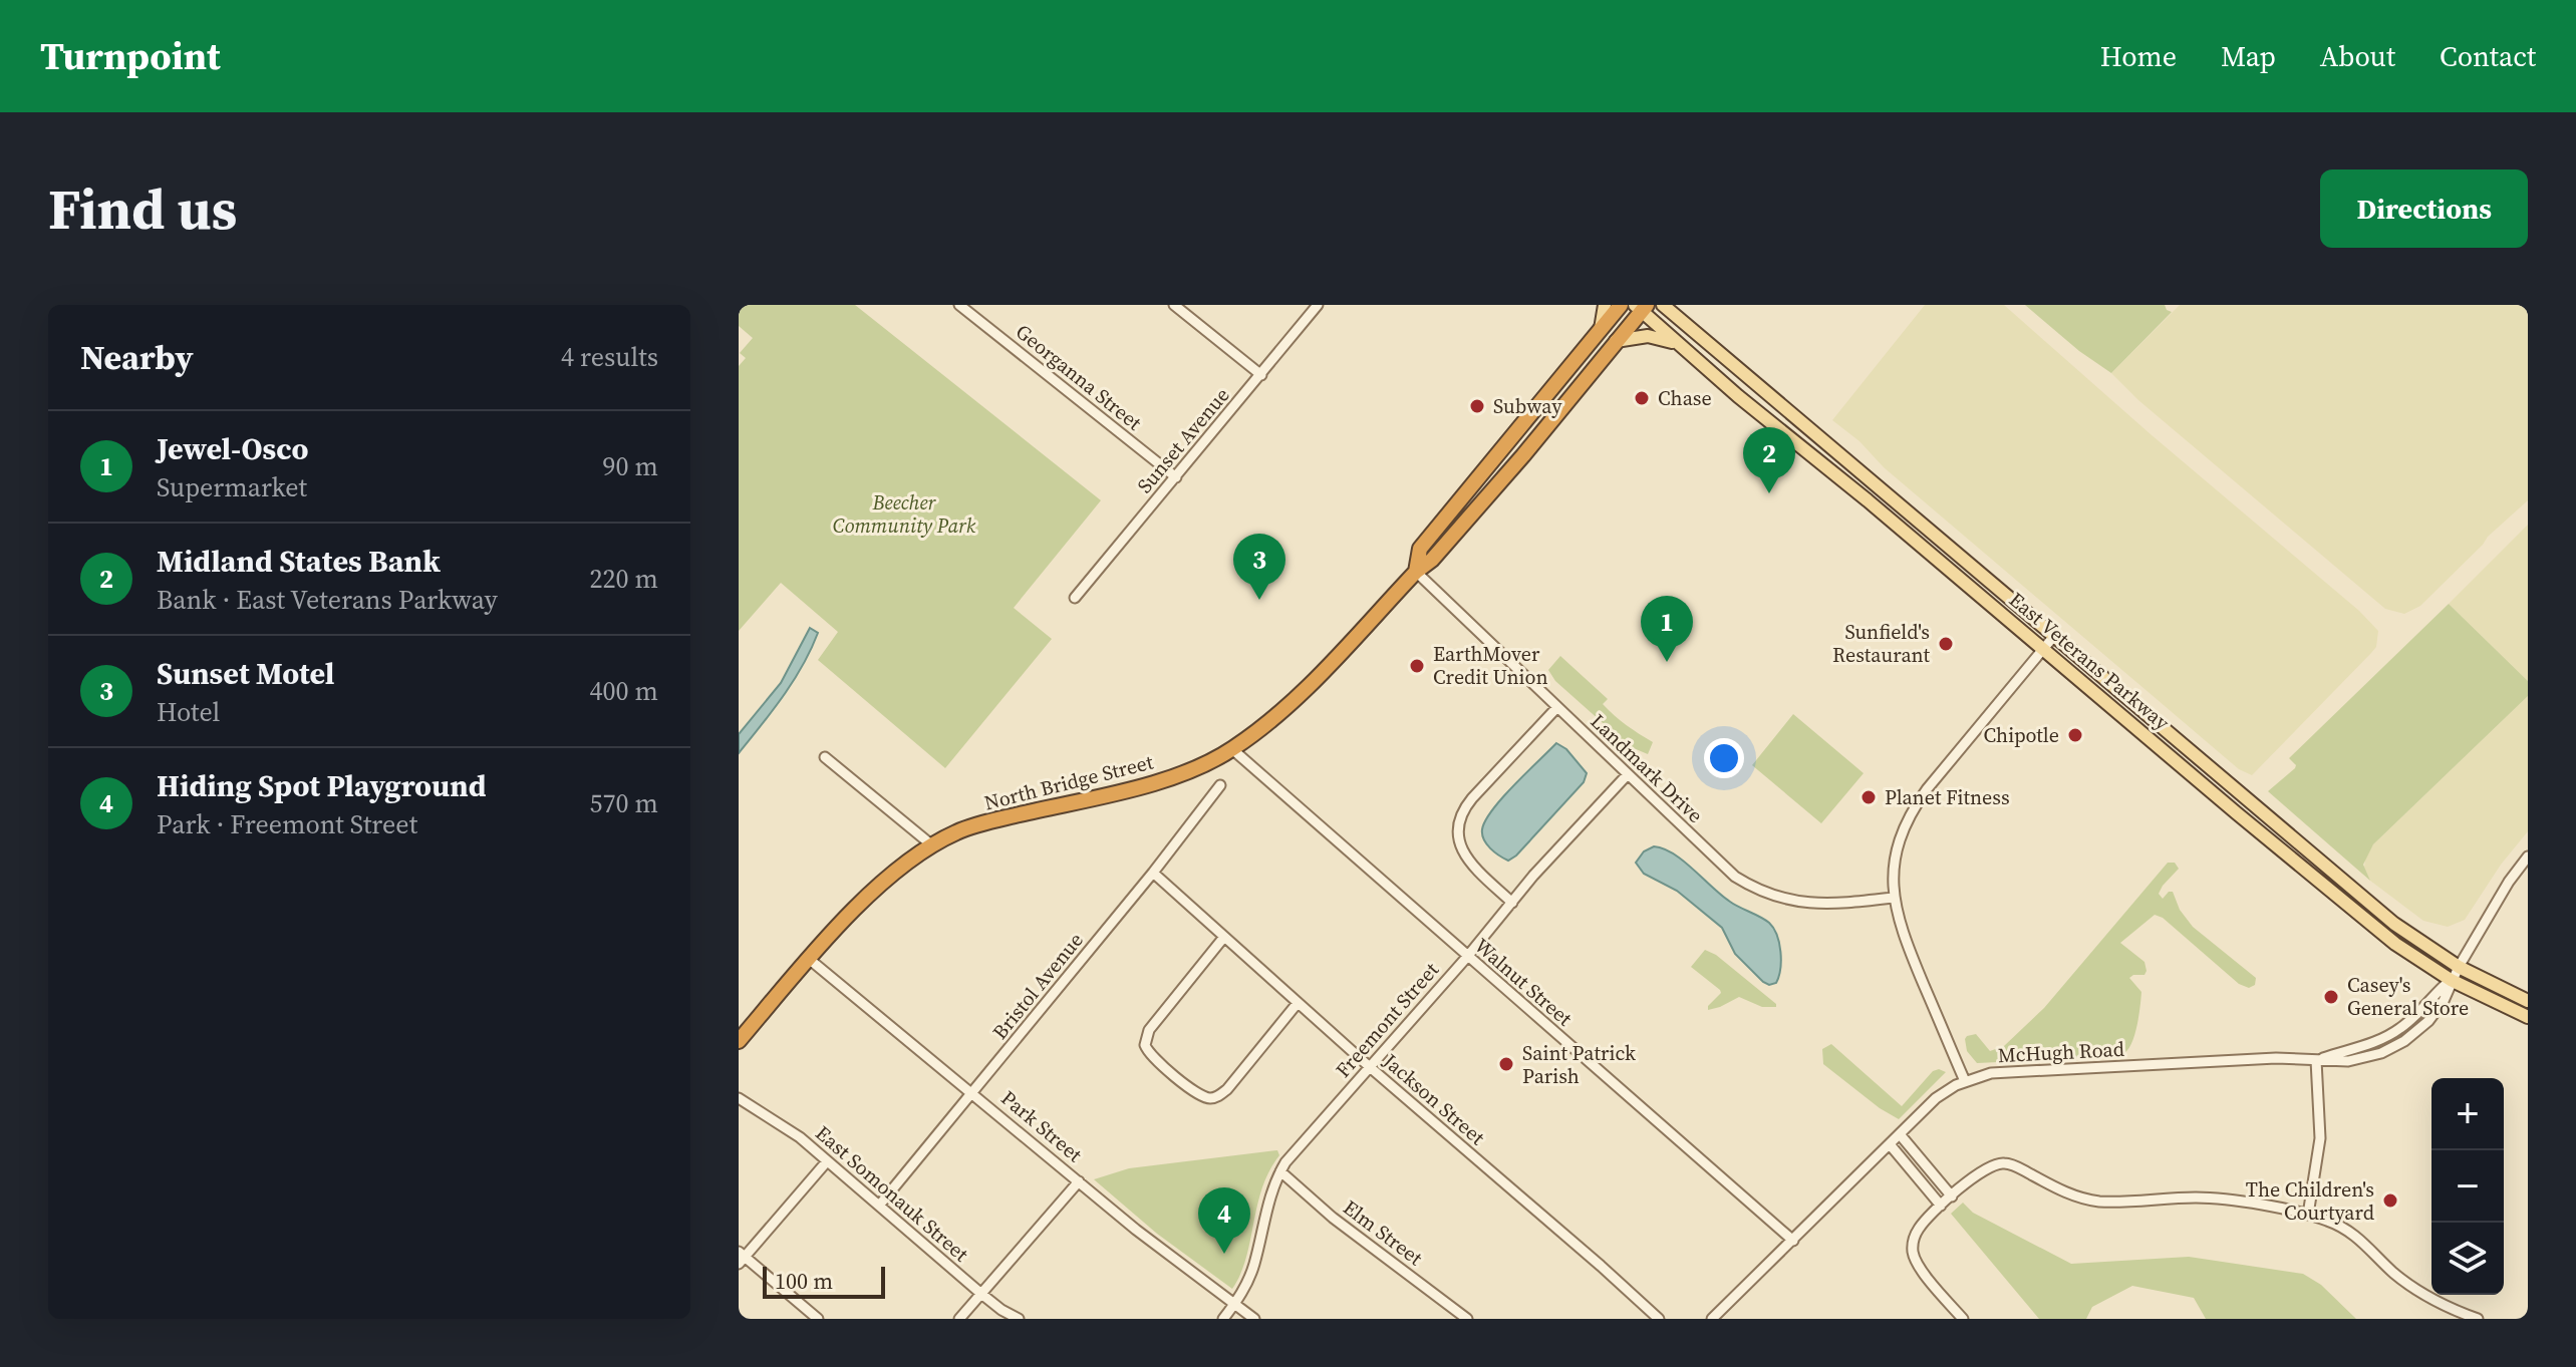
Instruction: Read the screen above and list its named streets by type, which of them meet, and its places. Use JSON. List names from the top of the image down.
{
  "streets": {
    "highway": ["North Bridge Street"],
    "main road": ["East Veterans Parkway"],
    "street": [
      "Georganna Street",
      "Sunset Avenue",
      "Landmark Drive",
      "Walnut Street",
      "Bristol Avenue",
      "Freemont Street",
      "McHugh Road",
      "Jackson Street",
      "Park Street",
      "East Somonauk Street",
      "Elm Street"
    ]
  },
  "crossings": [
    ["Georganna Street", "Sunset Avenue"],
    ["East Veterans Parkway", "North Bridge Street"],
    ["East Veterans Parkway", "McHugh Road"],
    ["Landmark Drive", "North Bridge Street"],
    ["Landmark Drive", "Freemont Street"],
    ["North Bridge Street", "Walnut Street"],
    ["North Bridge Street", "Park Street"],
    ["Walnut Street", "Freemont Street"],
    ["Walnut Street", "McHugh Road"],
    ["Bristol Avenue", "Jackson Street"],
    ["Bristol Avenue", "Park Street"],
    ["Bristol Avenue", "East Somonauk Street"],
    ["Freemont Street", "Jackson Street"],
    ["Freemont Street", "Park Street"],
    ["Freemont Street", "Elm Street"]
  ],
  "parks": ["Beecher Community Park"],
  "places": [
    "Chase",
    "Subway",
    "Sunfield's Restaurant",
    "EarthMover Credit Union",
    "Chipotle",
    "Planet Fitness",
    "Casey's General Store",
    "Saint Patrick Parish",
    "The Children's Courtyard"
  ],
  "scale_bar": "100 m",
  "page": {
    "header": "Turnpoint",
    "nav": [
      "Home",
      "Map",
      "About",
      "Contact"
    ],
    "buttons": "Directions",
    "title": "Find us",
    "heading": ["Nearby", "4 results"],
    "list": [
      {
        "mark": "1",
        "name": "Jewel-Osco",
        "note": "Supermarket",
        "value": "90 m"
      },
      {
        "mark": "2",
        "name": "Midland States Bank",
        "note": "Bank · East Veterans Parkway",
        "value": "220 m"
      },
      {
        "mark": "3",
        "name": "Sunset Motel",
        "note": "Hotel",
        "value": "400 m"
      },
      {
        "mark": "4",
        "name": "Hiding Spot Playground",
        "note": "Park · Freemont Street",
        "value": "570 m"
      }
    ],
    "pins": [
      "2",
      "3",
      "1",
      "4"
    ],
    "map_buttons": ["+", "−"],
    "scale": "100 m"
  }
}
